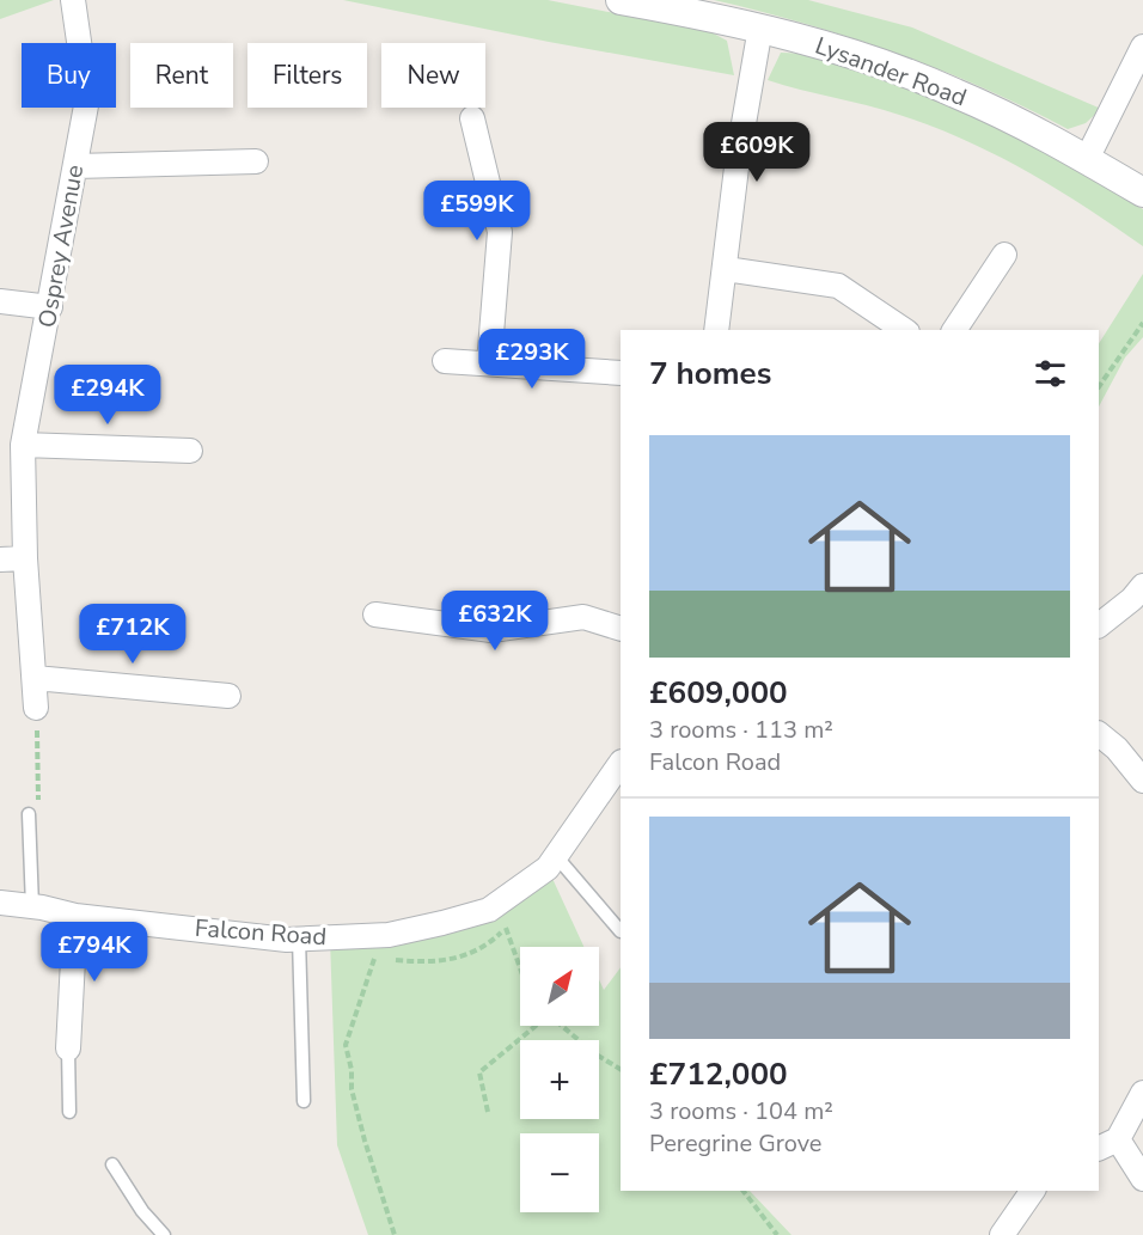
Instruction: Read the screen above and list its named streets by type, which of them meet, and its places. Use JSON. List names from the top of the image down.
{
  "streets": {
    "street": ["Lysander Road", "Osprey Avenue", "Falcon Road"]
  },
  "north": "top right",
  "page": {
    "chip": [
      "Buy",
      "Rent",
      "Filters",
      "New"
    ],
    "price": [
      "£609K",
      "£599K",
      "£293K",
      "£294K",
      "£632K",
      "£712K",
      "£794K"
    ],
    "heading": "7 homes",
    "list": [
      {
        "name": "£609,000",
        "note": "3 rooms · 113 m² · Falcon Road"
      },
      {
        "name": "£712,000",
        "note": "3 rooms · 104 m² · Peregrine Grove"
      }
    ],
    "map_buttons": ["+", "−"]
  }
}
